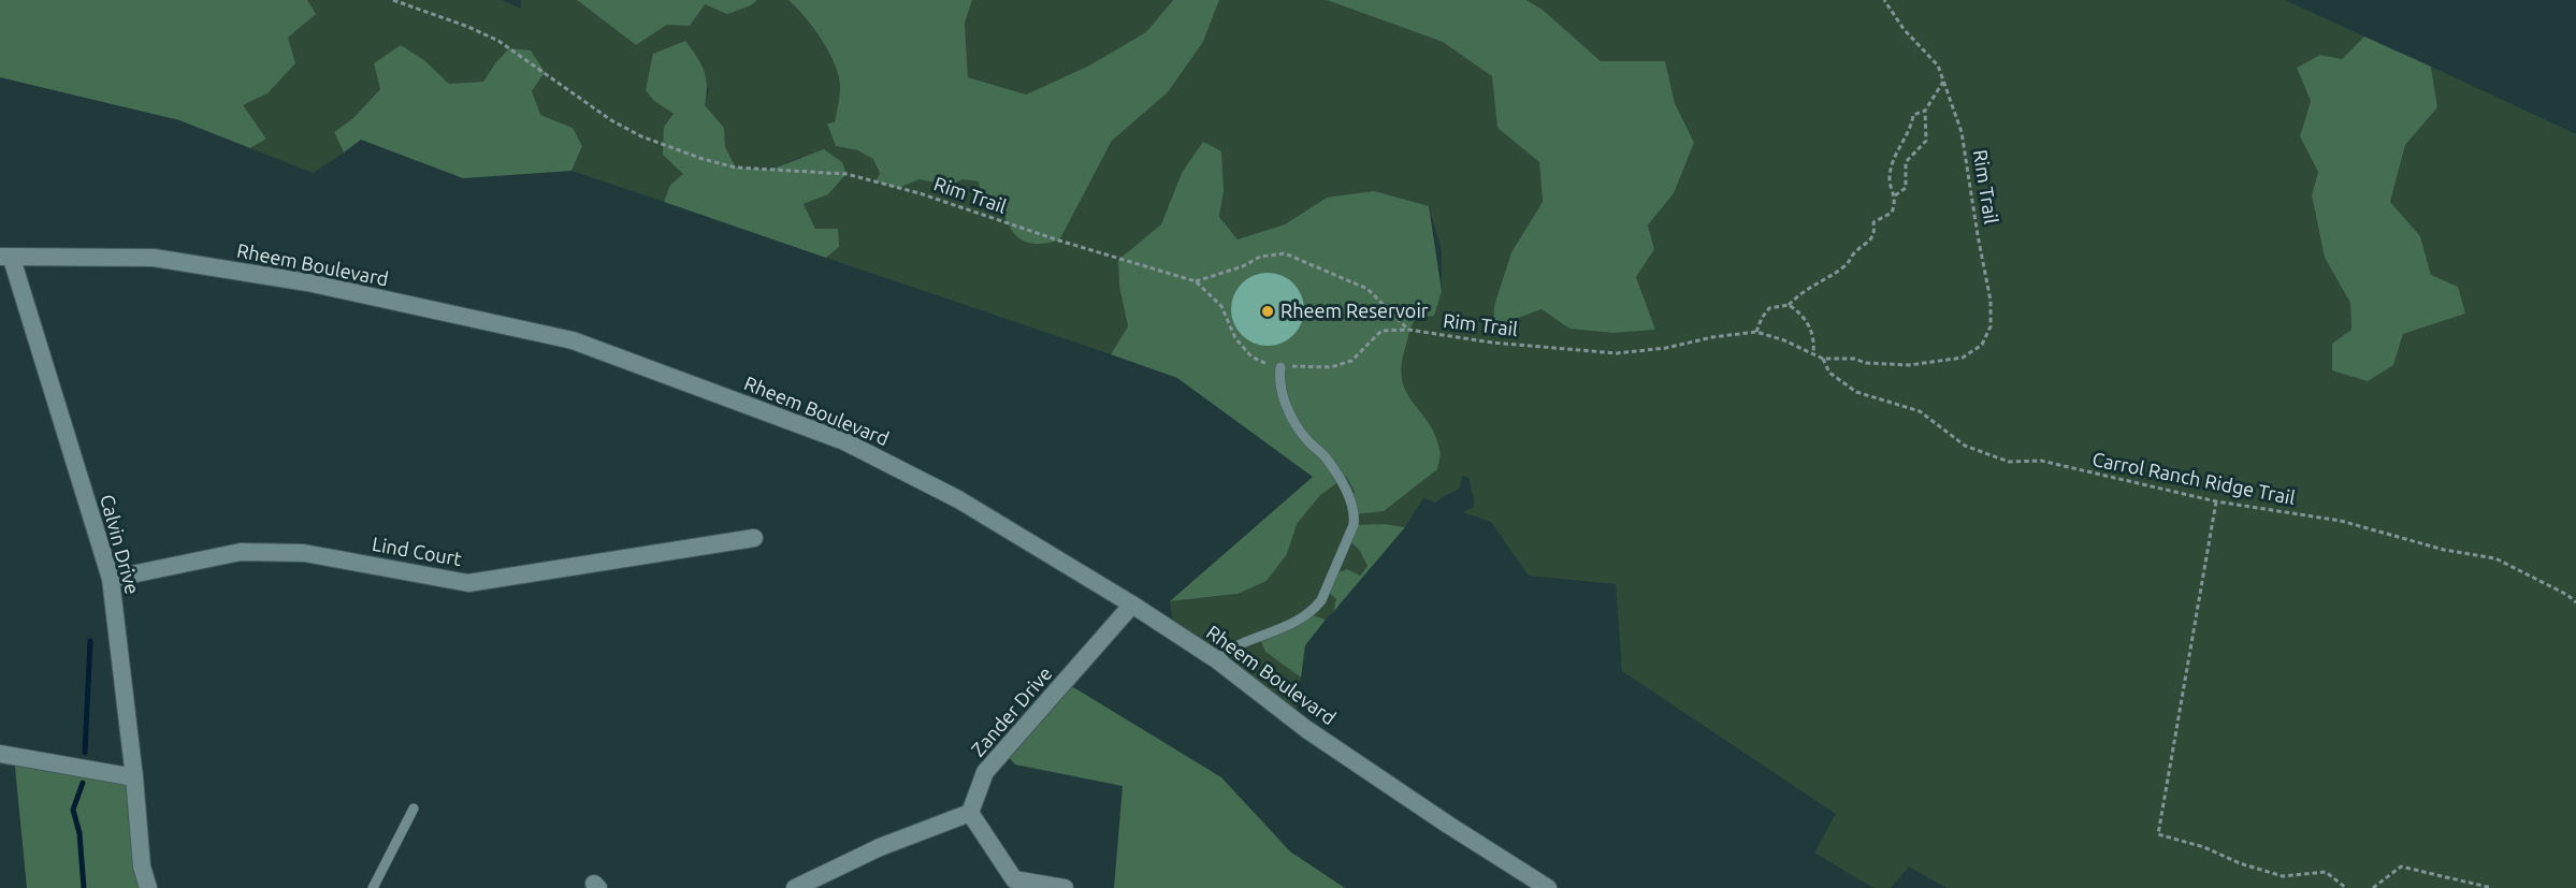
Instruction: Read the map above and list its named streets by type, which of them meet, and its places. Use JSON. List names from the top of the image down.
{
  "streets": {
    "street": [
      "Rheem Boulevard",
      "Calvin Drive",
      "Lind Court",
      "Zander Drive"
    ],
    "path": ["Rim Trail", "Carrol Ranch Ridge Trail"]
  },
  "crossings": [
    ["Rim Trail", "Carrol Ranch Ridge Trail"],
    ["Rheem Boulevard", "Calvin Drive"],
    ["Rheem Boulevard", "Zander Drive"],
    ["Calvin Drive", "Lind Court"]
  ],
  "places": ["Rheem Reservoir"]
}
